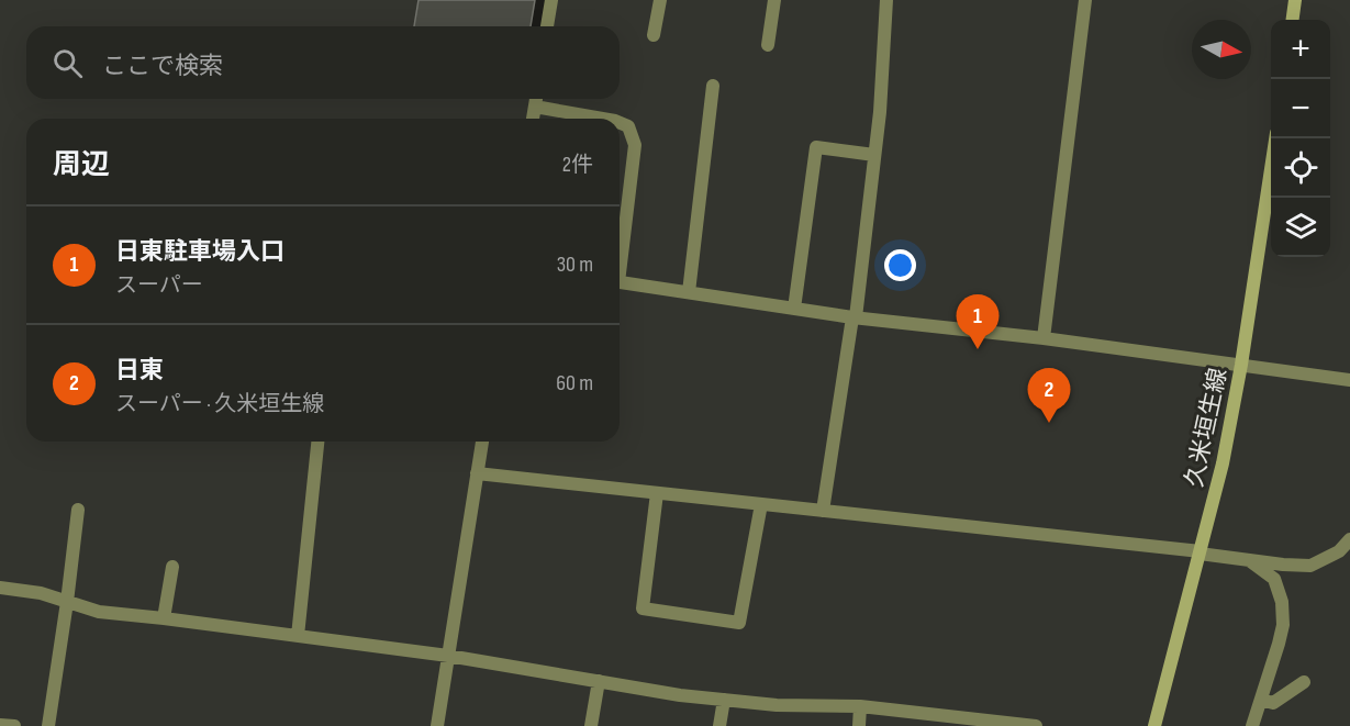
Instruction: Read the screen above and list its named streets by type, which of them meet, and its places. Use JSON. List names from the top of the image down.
{
  "streets": {
    "main road": ["久米垣生線"]
  },
  "north": "right",
  "page": {
    "map_buttons": ["+", "−"],
    "search": "ここで検索",
    "heading": ["周辺", "2件"],
    "list": [
      {
        "mark": "1",
        "name": "日東駐車場入口",
        "note": "スーパー",
        "value": "30 m"
      },
      {
        "mark": "2",
        "name": "日東",
        "note": "スーパー · 久米垣生線",
        "value": "60 m"
      }
    ],
    "pins": ["1", "2"]
  }
}
